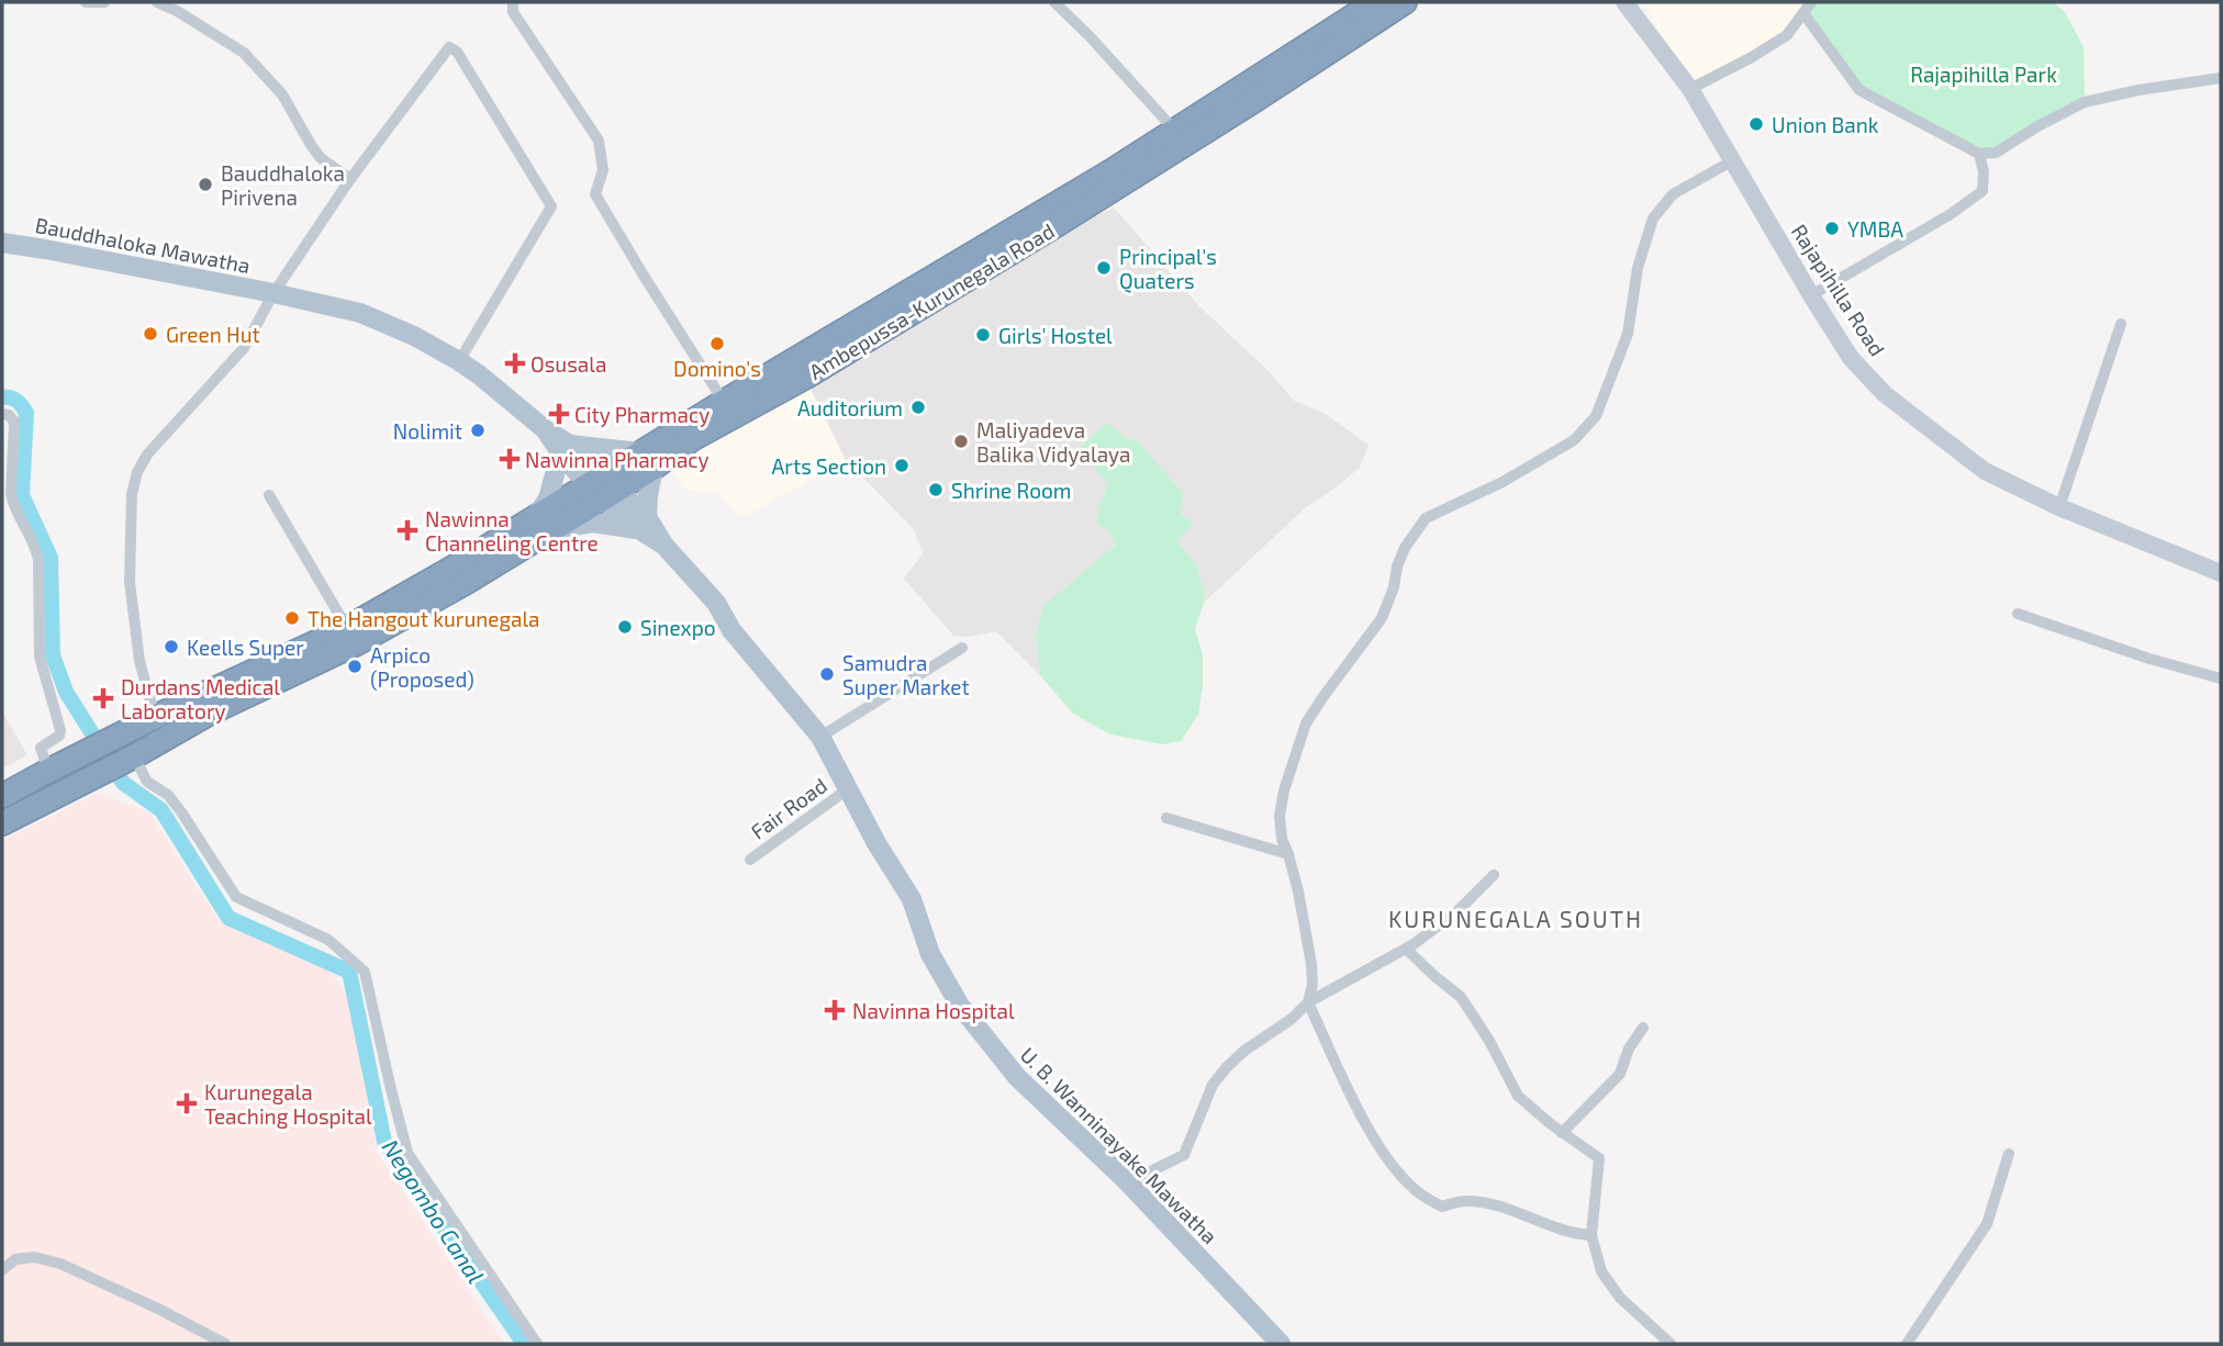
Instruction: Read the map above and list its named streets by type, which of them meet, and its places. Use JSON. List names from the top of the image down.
{
  "streets": {
    "highway": ["Ambepussa-Kurunegala Road"],
    "main road": ["Bauddhaloka Mawatha", "U. B. Wanninayake Mawatha"],
    "street": ["Rajapihilla Road", "Fair Road"]
  },
  "crossings": [
    ["Bauddhaloka Mawatha", "Ambepussa-Kurunegala Road"],
    ["Bauddhaloka Mawatha", "U. B. Wanninayake Mawatha"],
    ["Ambepussa-Kurunegala Road", "U. B. Wanninayake Mawatha"],
    ["Fair Road", "U. B. Wanninayake Mawatha"]
  ],
  "districts": ["KURUNEGALA SOUTH"],
  "water": ["Negombo Canal"],
  "parks": ["Rajapihilla Park"],
  "places": {
    "other": [
      "Union Bank",
      "Bauddhaloka Pirivena",
      "YMBA",
      "Principal's Quaters",
      "Green Hut",
      "Girls' Hostel",
      "Domino's",
      "Auditorium",
      "Nolimit",
      "Maliyadeva Balika Vidyalaya",
      "Arts Section",
      "Shrine Room",
      "The Hangout kurunegala",
      "Sinexpo",
      "Keells Super",
      "Arpico (Proposed)",
      "Samudra Super Market"
    ],
    "health": [
      "Osusala",
      "City Pharmacy",
      "Nawinna Pharmacy",
      "Nawinna Channeling Centre",
      "Durdans Medical Laboratory",
      "Navinna Hospital",
      "Kurunegala Teaching Hospital"
    ]
  }
}
